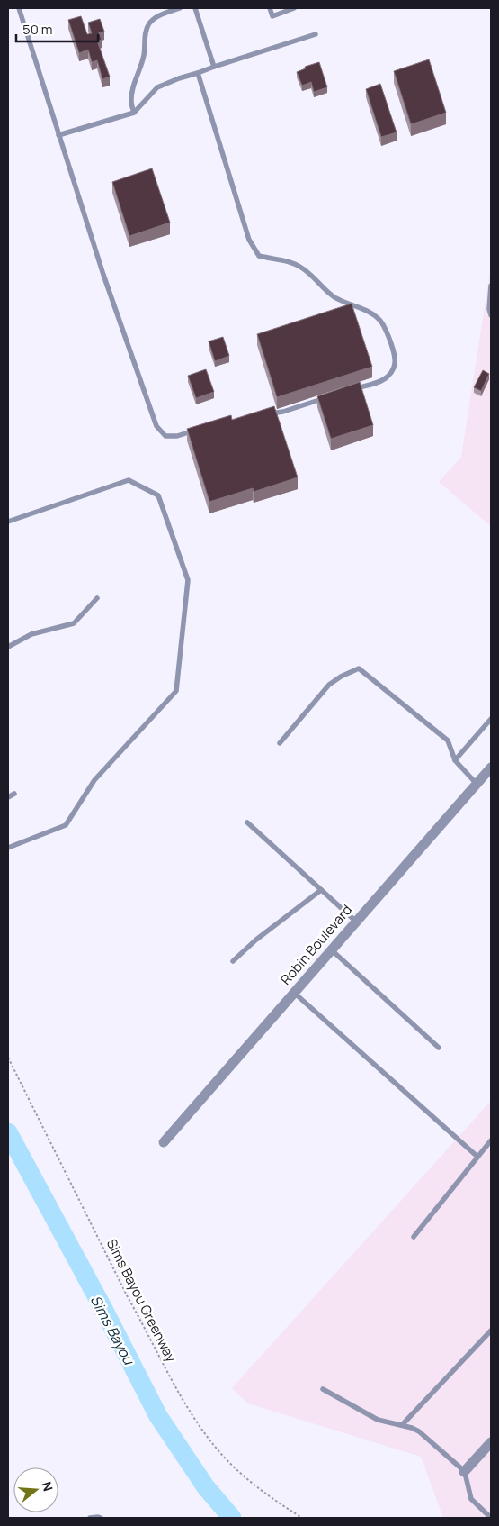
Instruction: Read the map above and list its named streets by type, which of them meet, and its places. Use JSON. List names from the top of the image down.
{
  "streets": {
    "street": ["Robin Boulevard"],
    "path": ["Sims Bayou Greenway"]
  },
  "water": ["Sims Bayou"],
  "scale_bar": "50 m",
  "north": "right"
}
